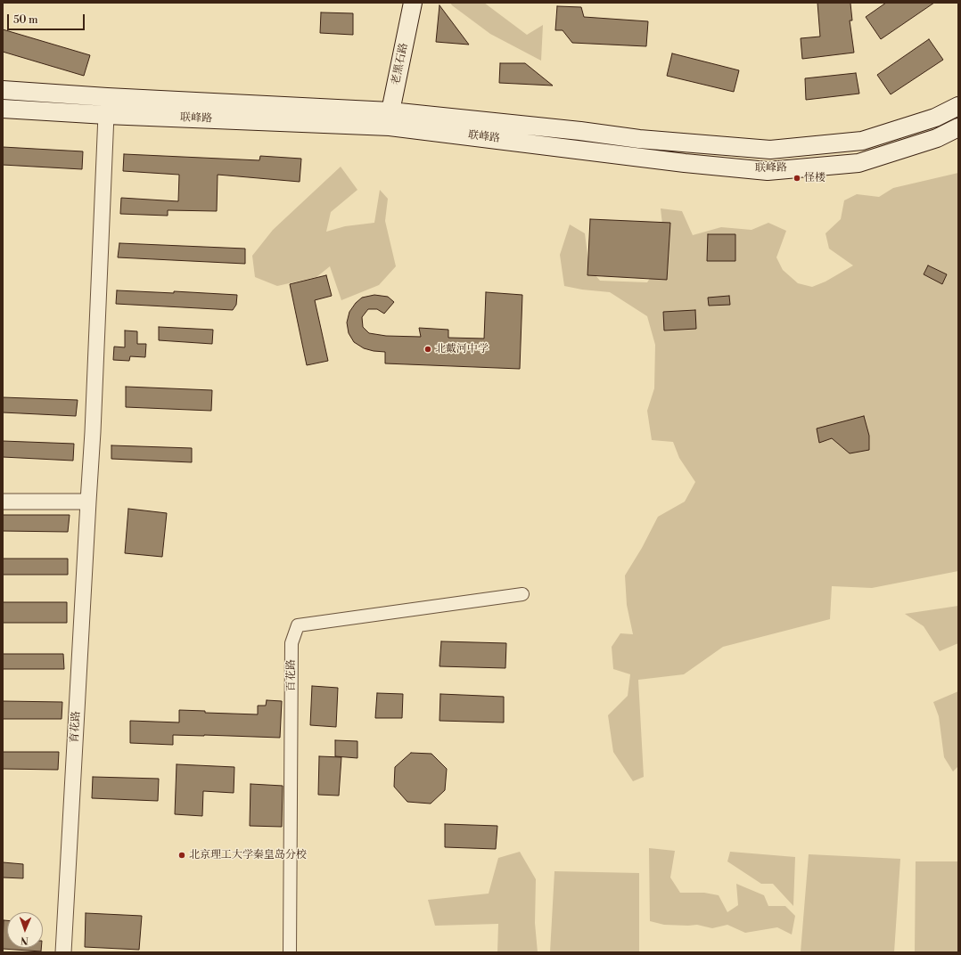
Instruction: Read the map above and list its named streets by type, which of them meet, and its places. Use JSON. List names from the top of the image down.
{
  "streets": {
    "main road": ["老黑石路", "联峰路"],
    "street": ["百花路", "育花路"]
  },
  "crossings": [
    ["老黑石路", "联峰路"],
    ["联峰路", "育花路"]
  ],
  "places": ["怪楼", "北戴河中学", "北京理工大学秦皇岛分校"],
  "scale_bar": "50 m",
  "north": "bottom"
}
